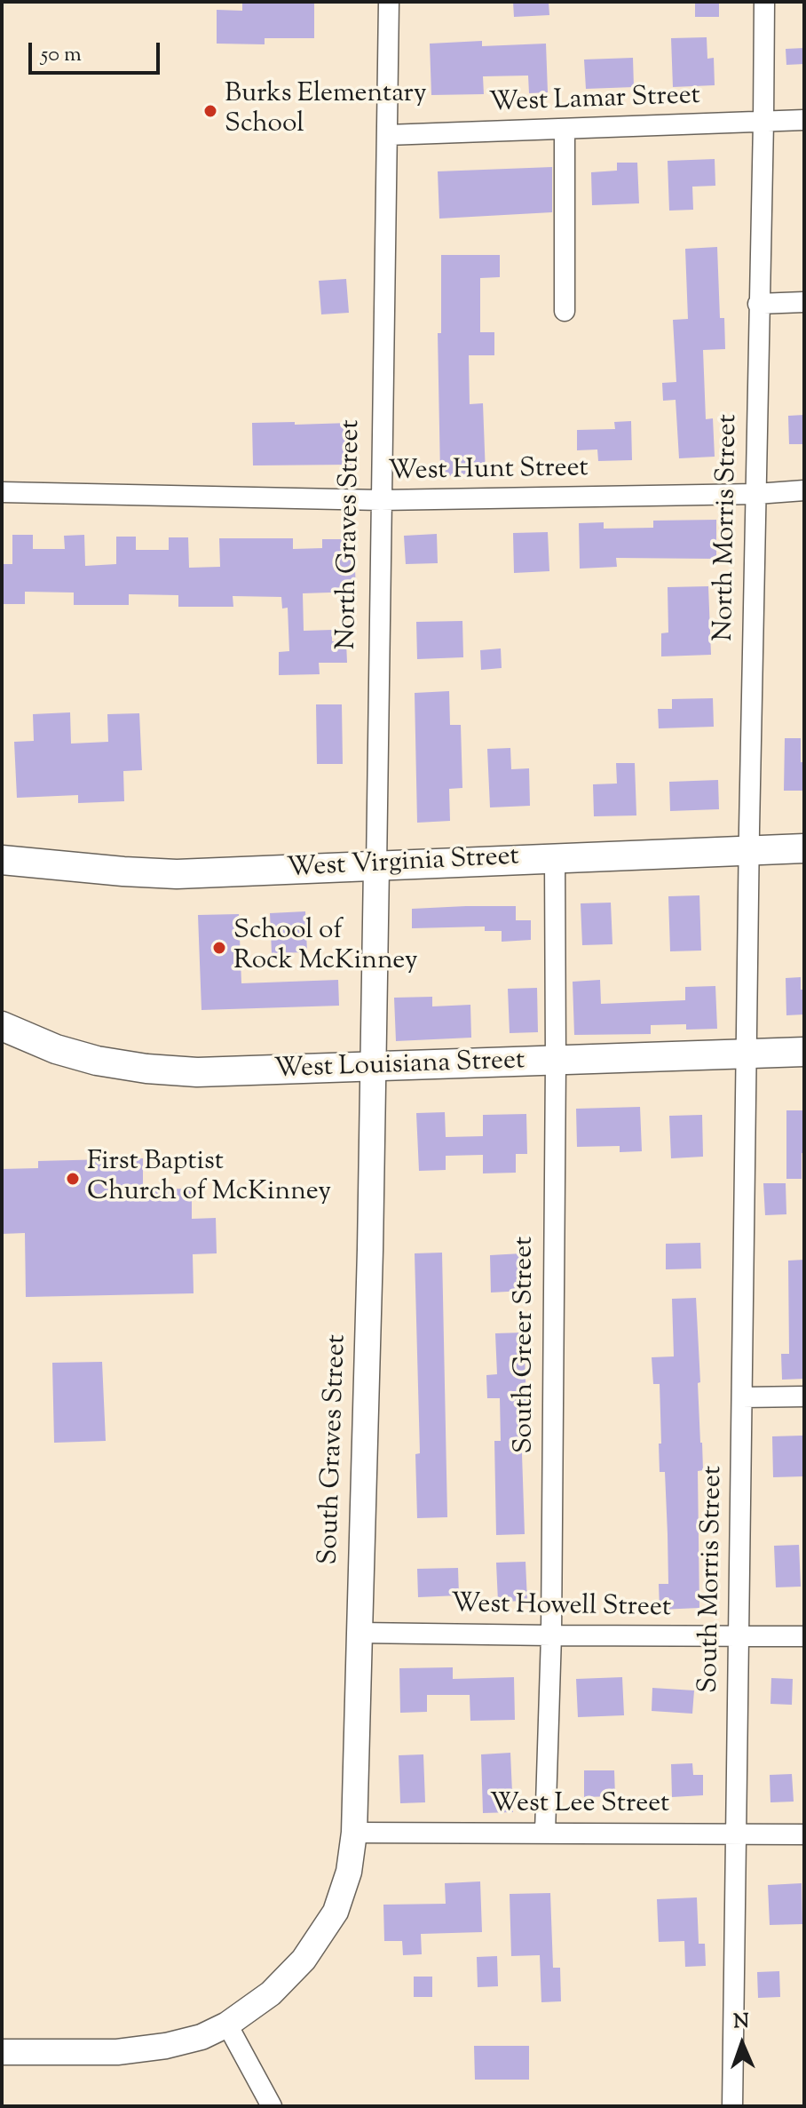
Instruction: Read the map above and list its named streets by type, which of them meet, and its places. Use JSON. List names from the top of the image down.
{
  "streets": {
    "main road": ["West Virginia Street", "West Louisiana Street"],
    "street": [
      "West Lamar Street",
      "West Hunt Street",
      "North Morris Street",
      "North Graves Street",
      "South Greer Street",
      "South Graves Street",
      "South Morris Street",
      "West Howell Street",
      "West Lee Street"
    ]
  },
  "crossings": [
    ["West Lamar Street", "North Morris Street"],
    ["West Lamar Street", "North Graves Street"],
    ["West Hunt Street", "North Morris Street"],
    ["West Hunt Street", "North Graves Street"],
    ["North Morris Street", "West Virginia Street"],
    ["North Morris Street", "West Louisiana Street"],
    ["North Morris Street", "South Morris Street"],
    ["North Graves Street", "West Virginia Street"],
    ["North Graves Street", "West Louisiana Street"],
    ["North Graves Street", "South Graves Street"],
    ["West Virginia Street", "South Greer Street"],
    ["West Louisiana Street", "South Greer Street"],
    ["West Louisiana Street", "South Graves Street"],
    ["West Louisiana Street", "South Morris Street"],
    ["South Greer Street", "West Howell Street"],
    ["South Greer Street", "West Lee Street"],
    ["South Graves Street", "West Howell Street"],
    ["South Graves Street", "West Lee Street"],
    ["South Morris Street", "West Howell Street"],
    ["South Morris Street", "West Lee Street"]
  ],
  "places": ["Burks Elementary School", "School of Rock McKinney", "First Baptist Church of McKinney"],
  "scale_bar": "50 m",
  "north": "top"
}
